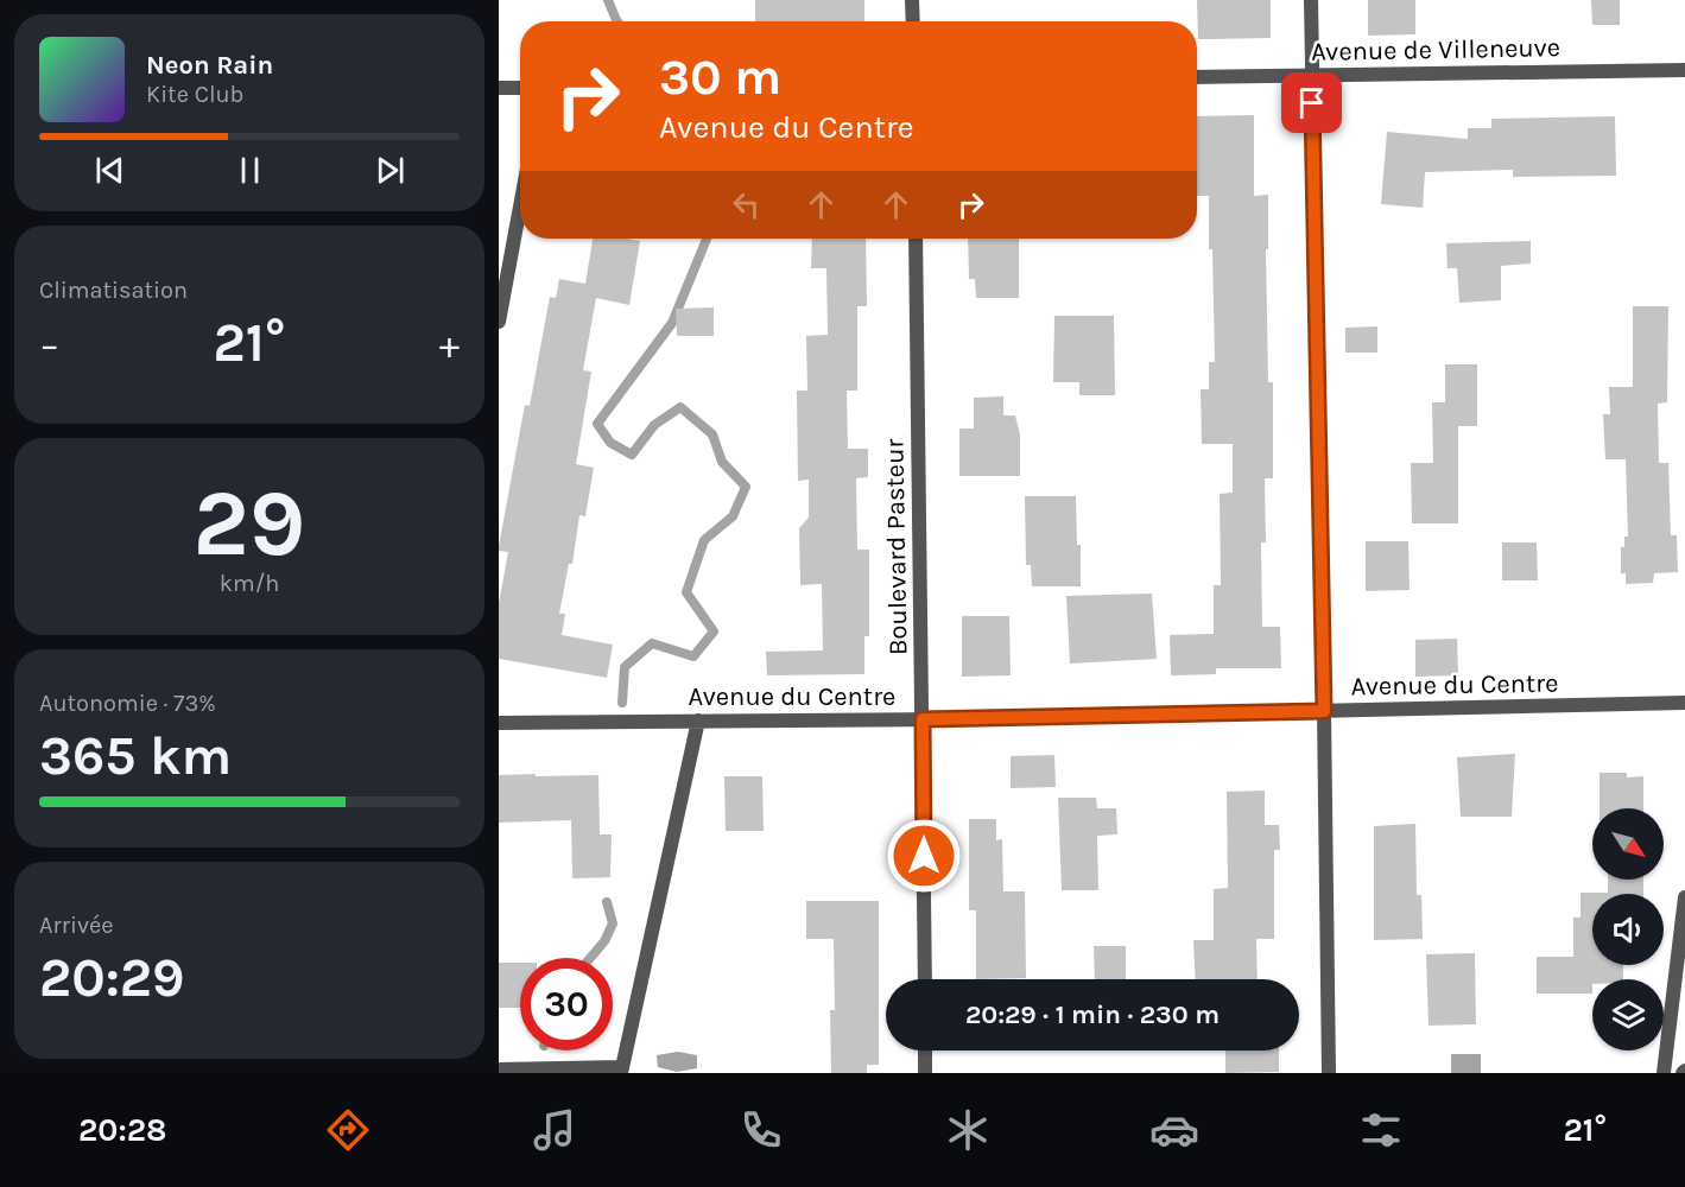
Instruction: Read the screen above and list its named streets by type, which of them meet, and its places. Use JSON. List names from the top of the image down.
{
  "streets": {
    "street": ["Avenue de Villeneuve", "Boulevard Pasteur", "Avenue du Centre"]
  },
  "crossings": [
    ["Boulevard Pasteur", "Avenue du Centre"]
  ],
  "north": "bottom right",
  "page": {
    "turn": ["30 m", "Avenue du Centre"],
    "song": ["Neon Rain", "Kite Club"],
    "tile": [
      "Climatisation",
      ["29", "km/h"],
      ["Autonomie · 73%", "365 km"],
      ["Arrivée", "20:29"]
    ],
    "heat": ["−", "21°", "+"],
    "limit": "30",
    "trip": "20:29 · 1 min · 230 m",
    "tabs": ["20:28", "21°"]
  }
}
